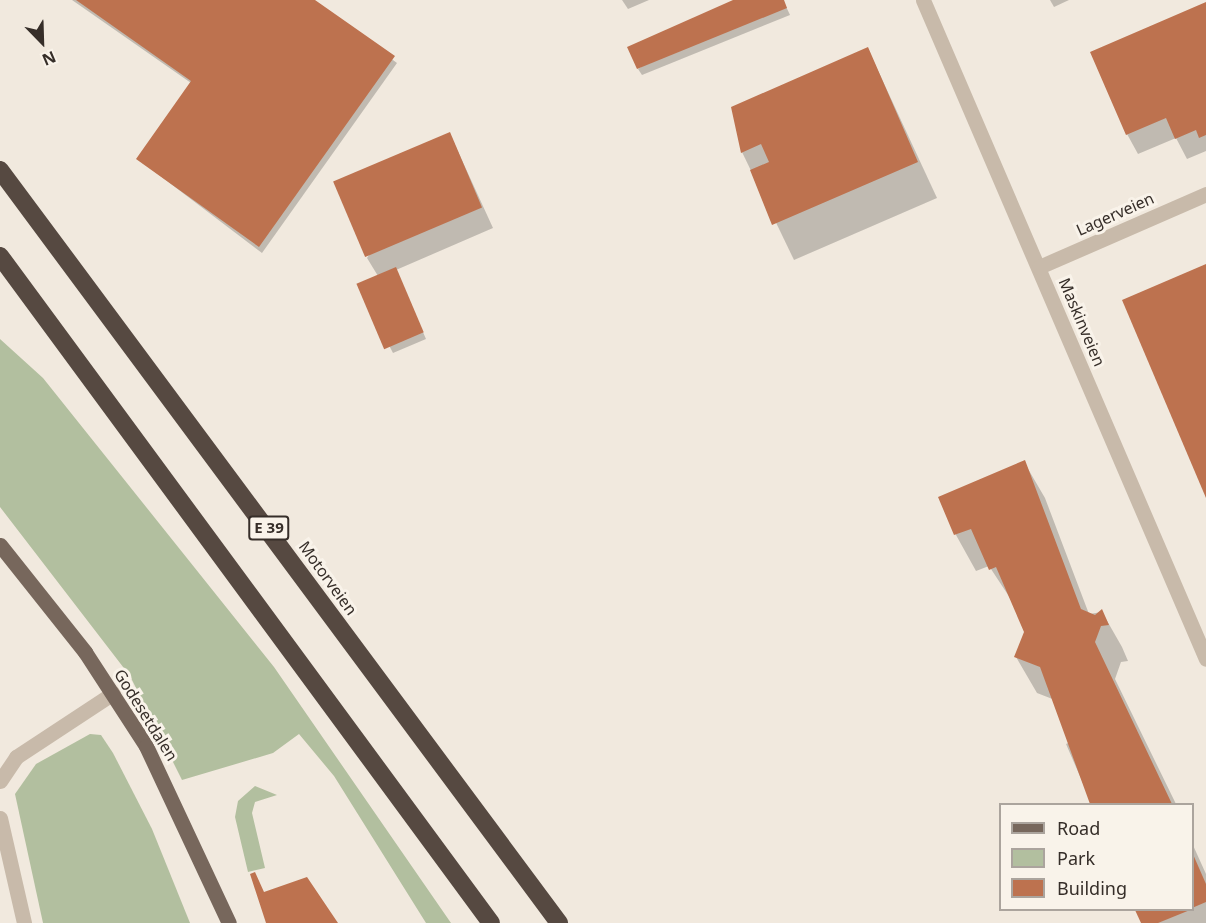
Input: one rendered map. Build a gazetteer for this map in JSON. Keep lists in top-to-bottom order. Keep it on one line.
{"streets":{"highway":["E 39","Motorveien"],"main road":["Godesetdalen"],"street":["Lagerveien","Maskinveien"]},"crossings":[["Lagerveien","Maskinveien"]],"legend":["Road","Park","Building"],"north":"bottom right"}
